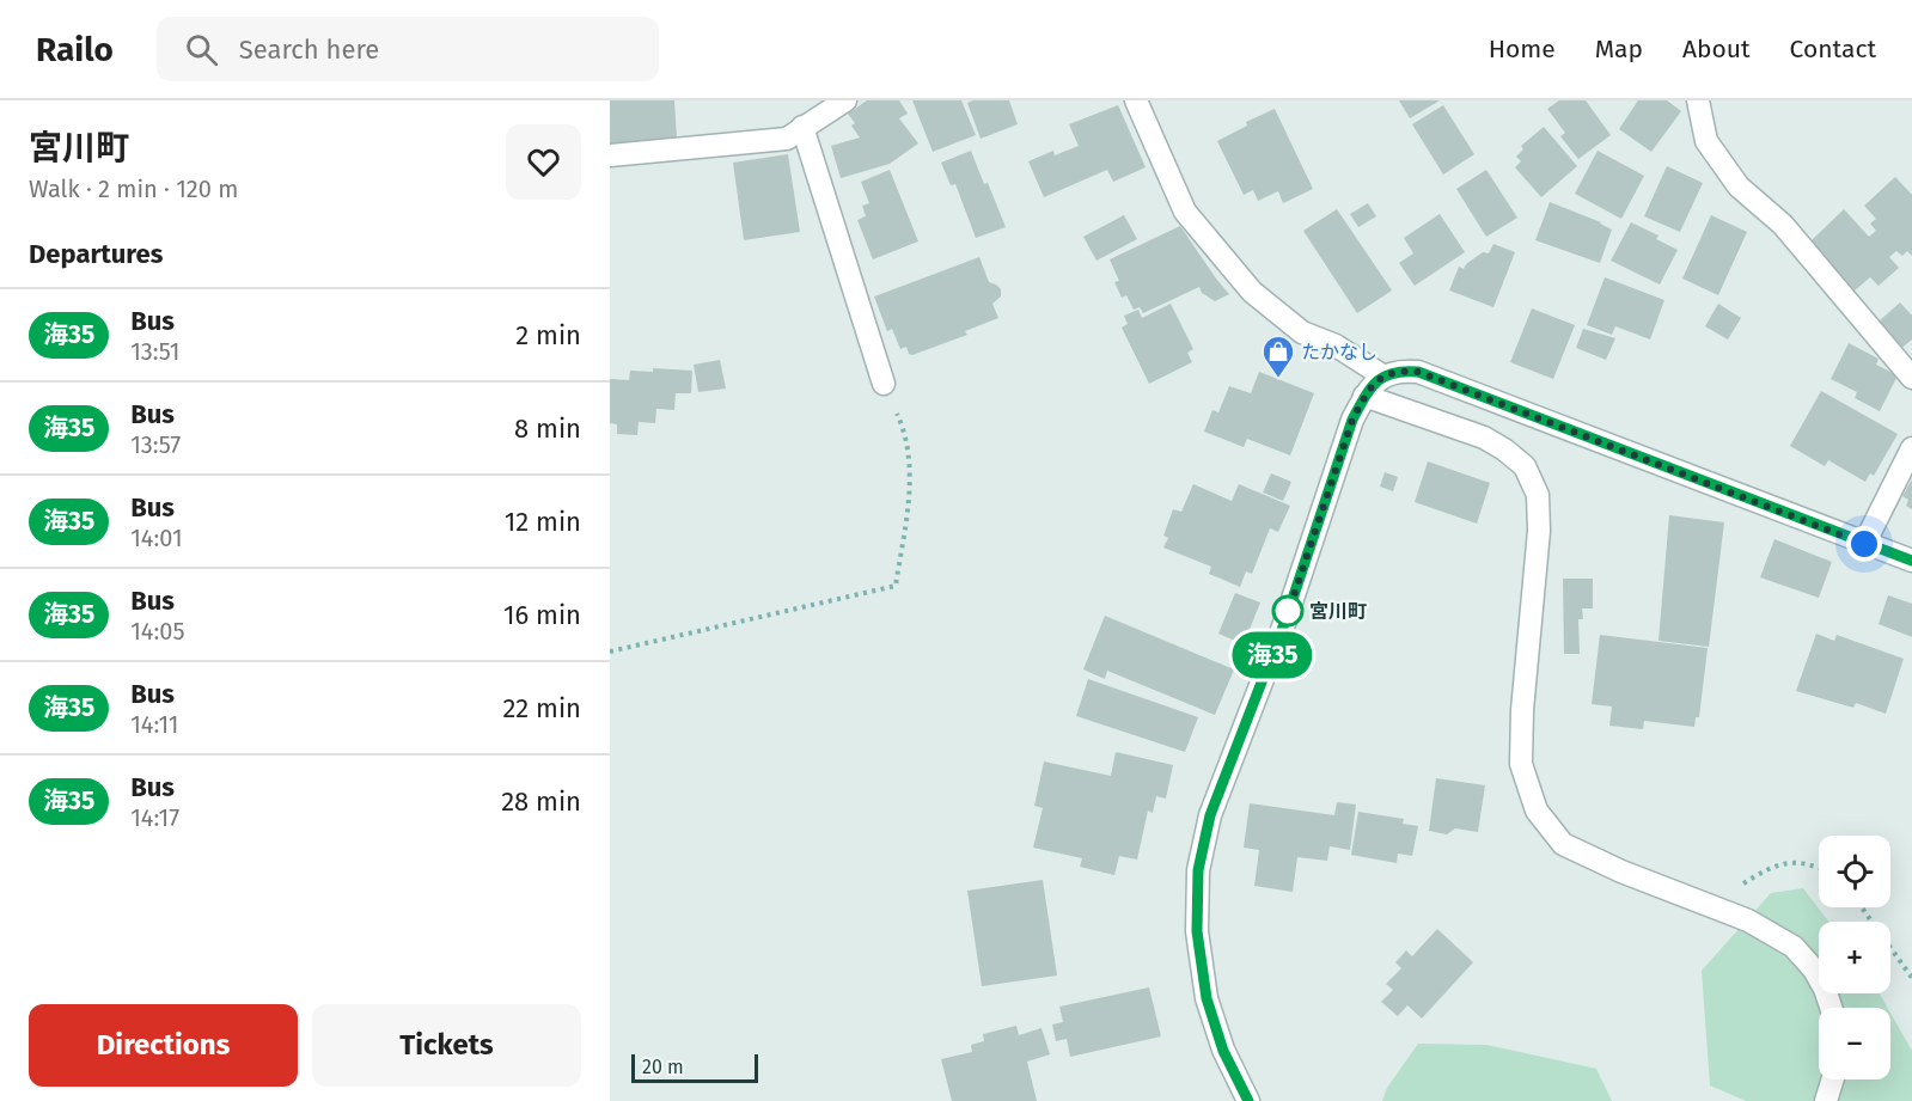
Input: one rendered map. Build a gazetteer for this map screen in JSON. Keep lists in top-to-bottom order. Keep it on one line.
{"places":{"shop":["たかなし"],"other":["宮川町"]},"lines":["bus line 海35"],"scale_bar":"20 m","page":{"header":"Railo","search":"Search here","nav":["Home","Map","About","Contact"],"heading":[["宮川町","Walk · 2 min · 120 m"],"Departures"],"on_map":"海35","list":[{"mark":"海35","name":"Bus","note":"13:51","value":"2 min"},{"mark":"海35","name":"Bus","note":"13:57","value":"8 min"},{"mark":"海35","name":"Bus","note":"14:01","value":"12 min"},{"mark":"海35","name":"Bus","note":"14:05","value":"16 min"},{"mark":"海35","name":"Bus","note":"14:11","value":"22 min"},{"mark":"海35","name":"Bus","note":"14:17","value":"28 min"}],"map_buttons":["+","−"],"buttons":["Directions","Tickets"],"scale":"20 m"}}
